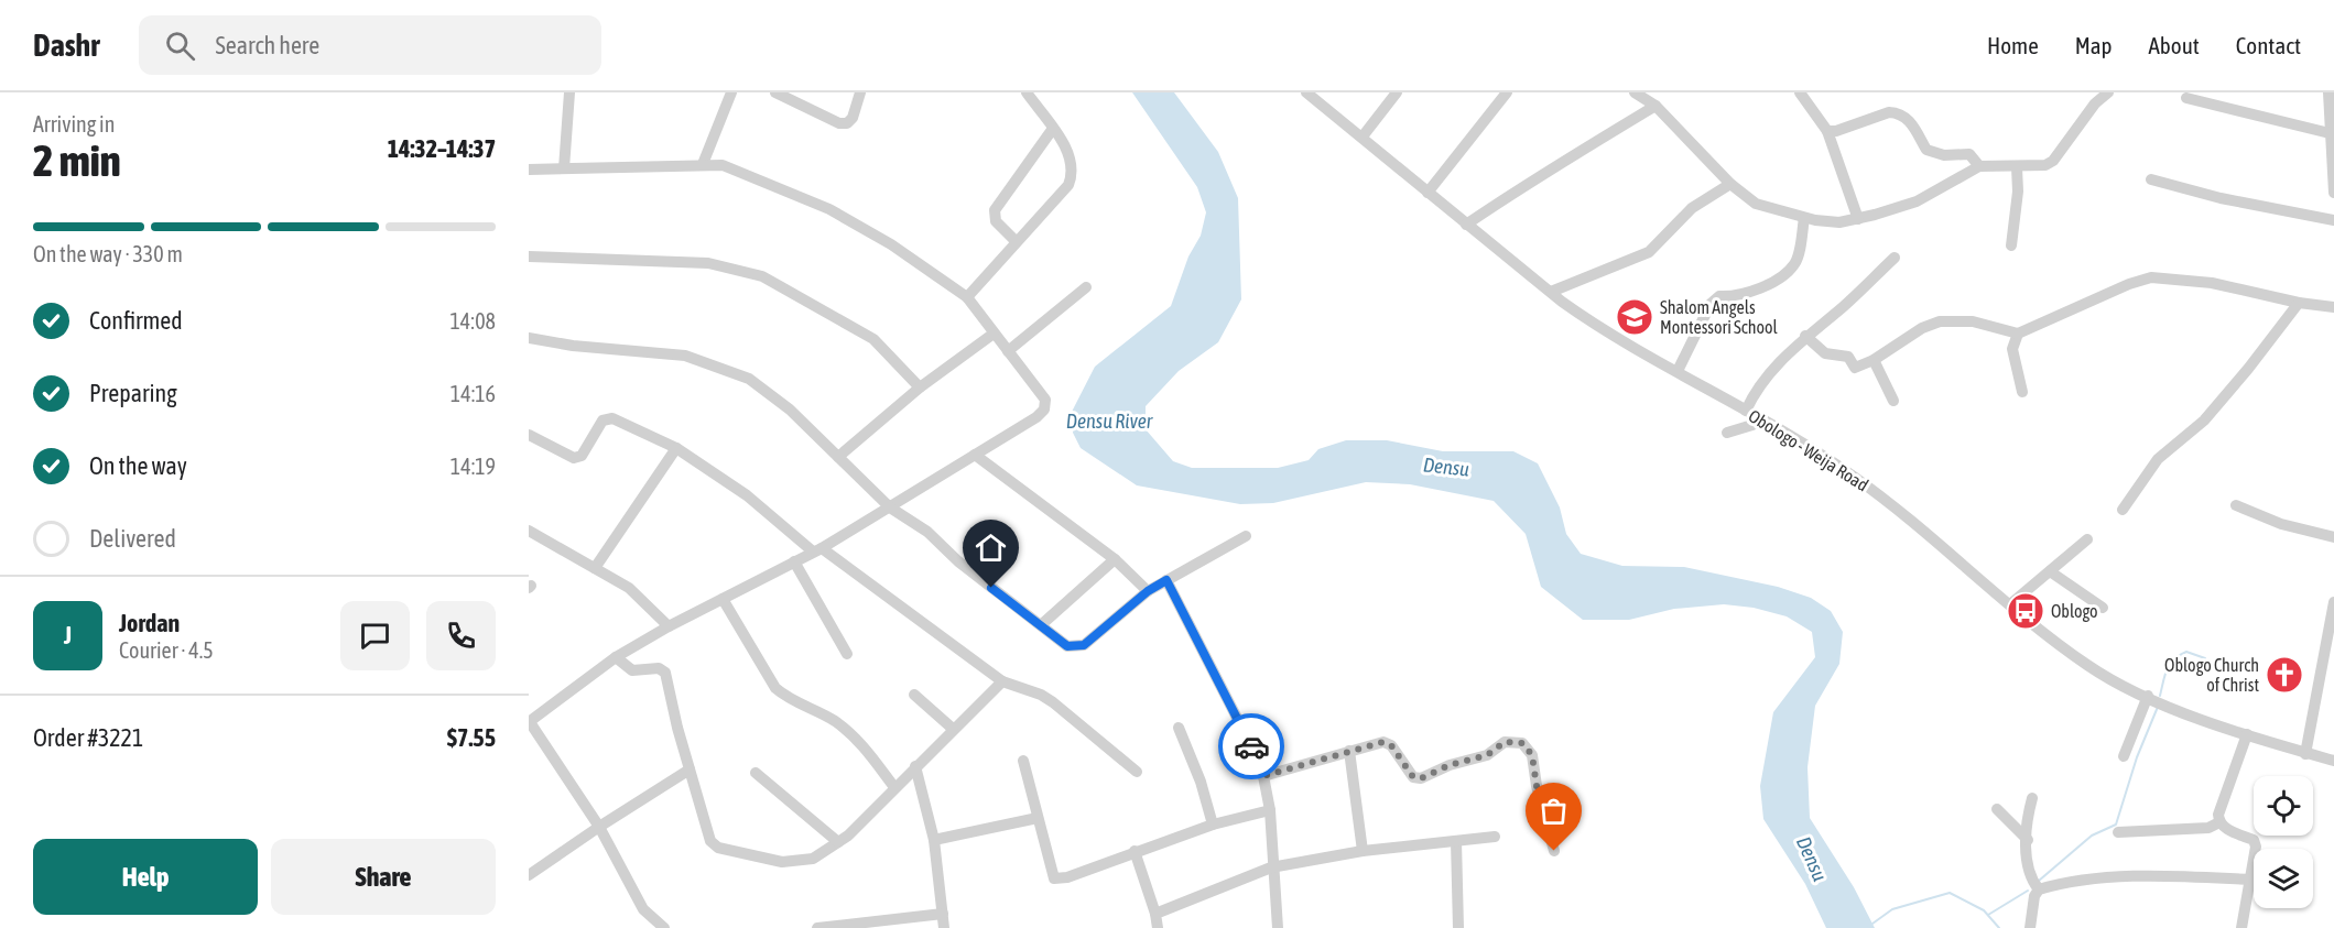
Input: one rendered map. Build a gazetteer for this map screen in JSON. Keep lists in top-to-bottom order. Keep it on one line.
{"streets":{"street":["Obologo - Weija Road"]},"water":["Densu River","Densu"],"places":{"school or university":["Shalom Angels Montessori School"],"bus stop":["Oblogo"],"church":["Oblogo Church of Christ"]},"page":{"header":"Dashr","search":"Search here","nav":["Home","Map","About","Contact"],"heading":["2 min","Arriving in","14:32–14:37"],"panel":["Jordan","Courier · 4.5","Order #3221","$7.55"],"bar":"On the way · 330 m","list":[["Confirmed","14:08"],["Preparing","14:16"],["On the way","14:19"],"Delivered"],"round":"J","buttons":["Help","Share"]}}
